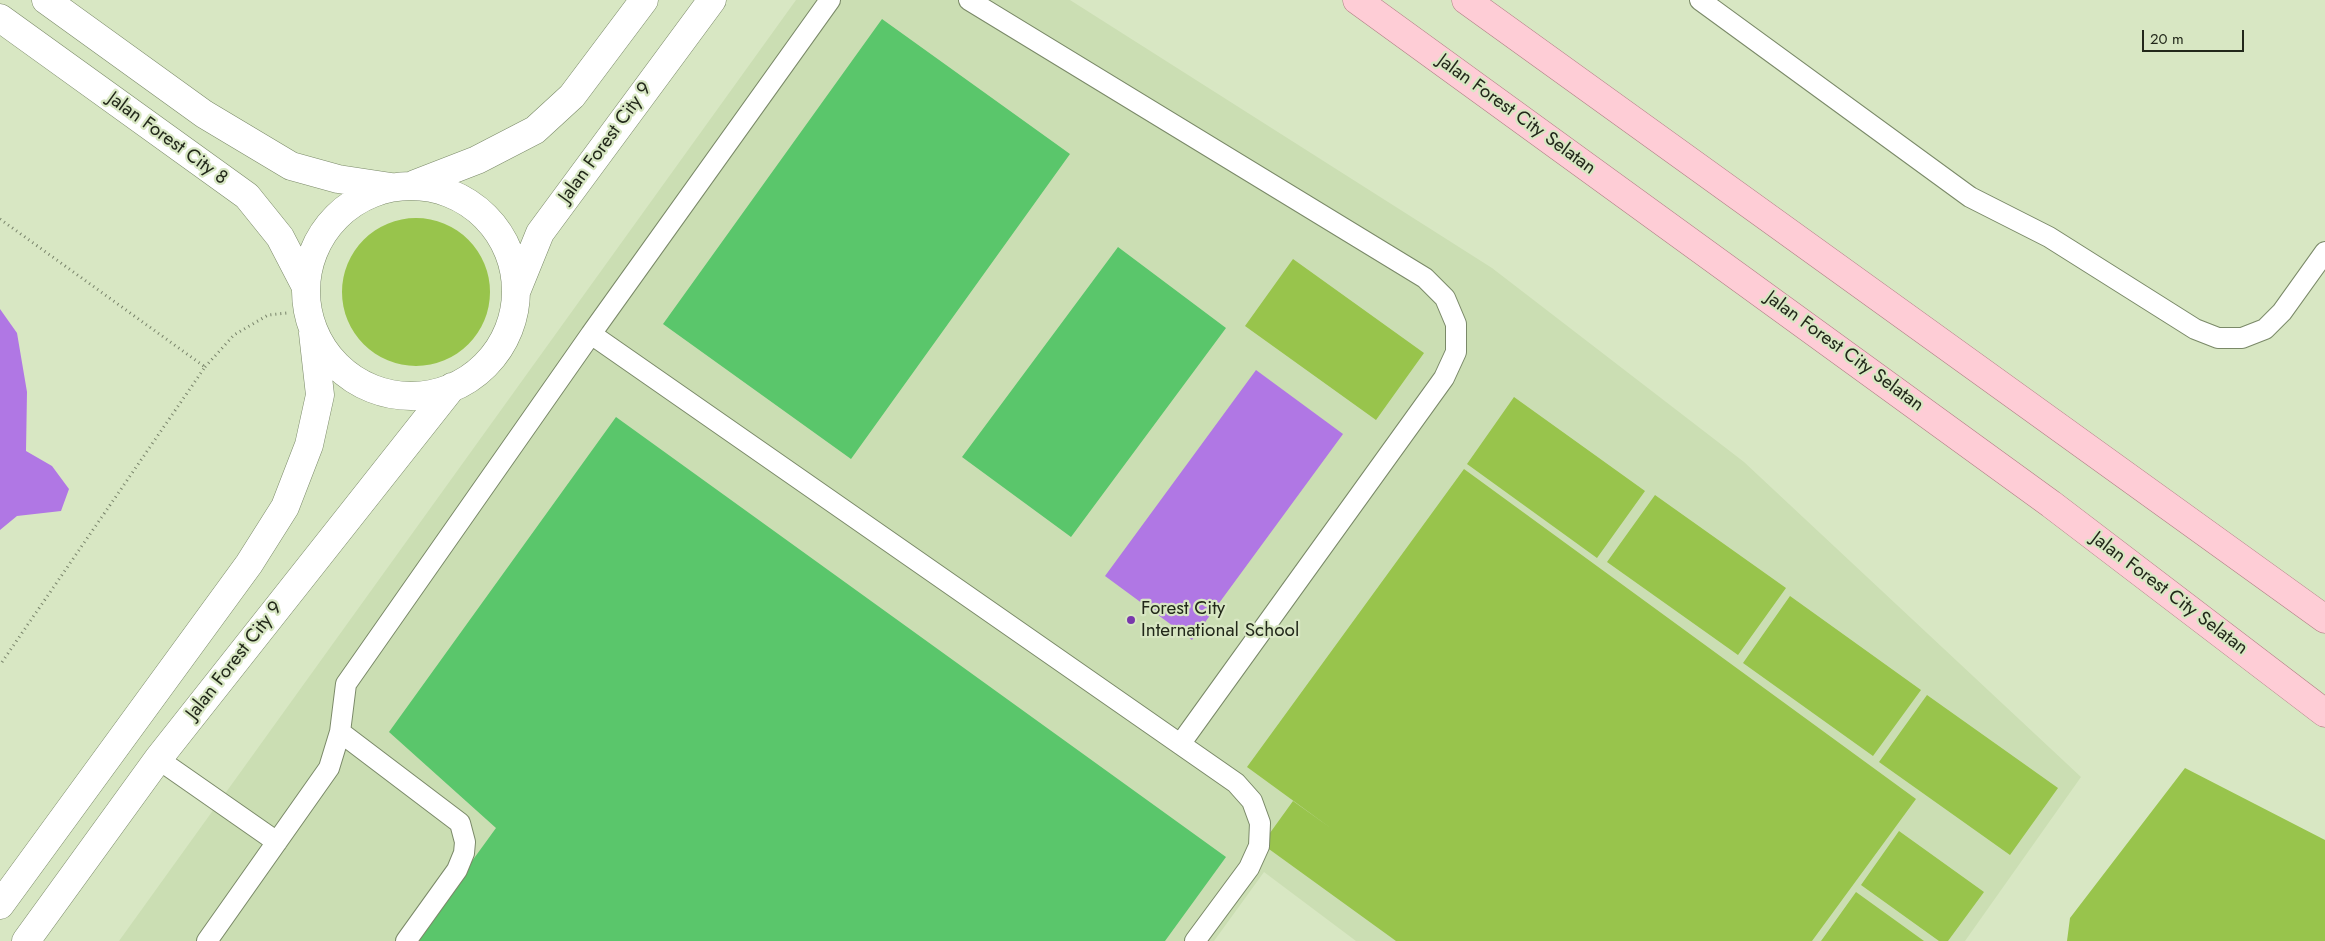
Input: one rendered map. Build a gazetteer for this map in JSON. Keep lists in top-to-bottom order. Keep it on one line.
{"streets":{"main road":["Jalan Forest City Selatan"],"street":["Jalan Forest City 8","Jalan Forest City 9"]},"crossings":[["Jalan Forest City 8","Jalan Forest City 9"]],"places":["Forest City International School"],"scale_bar":"20 m"}
